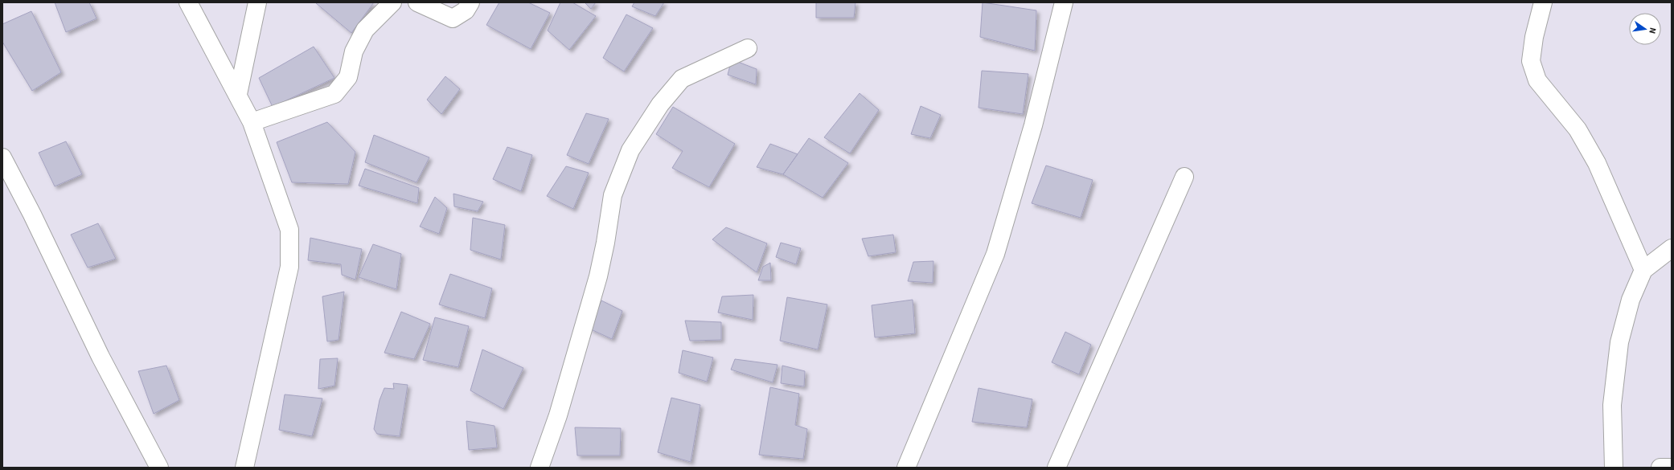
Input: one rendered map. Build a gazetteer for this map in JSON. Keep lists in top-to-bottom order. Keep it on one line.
{"north":"right"}
